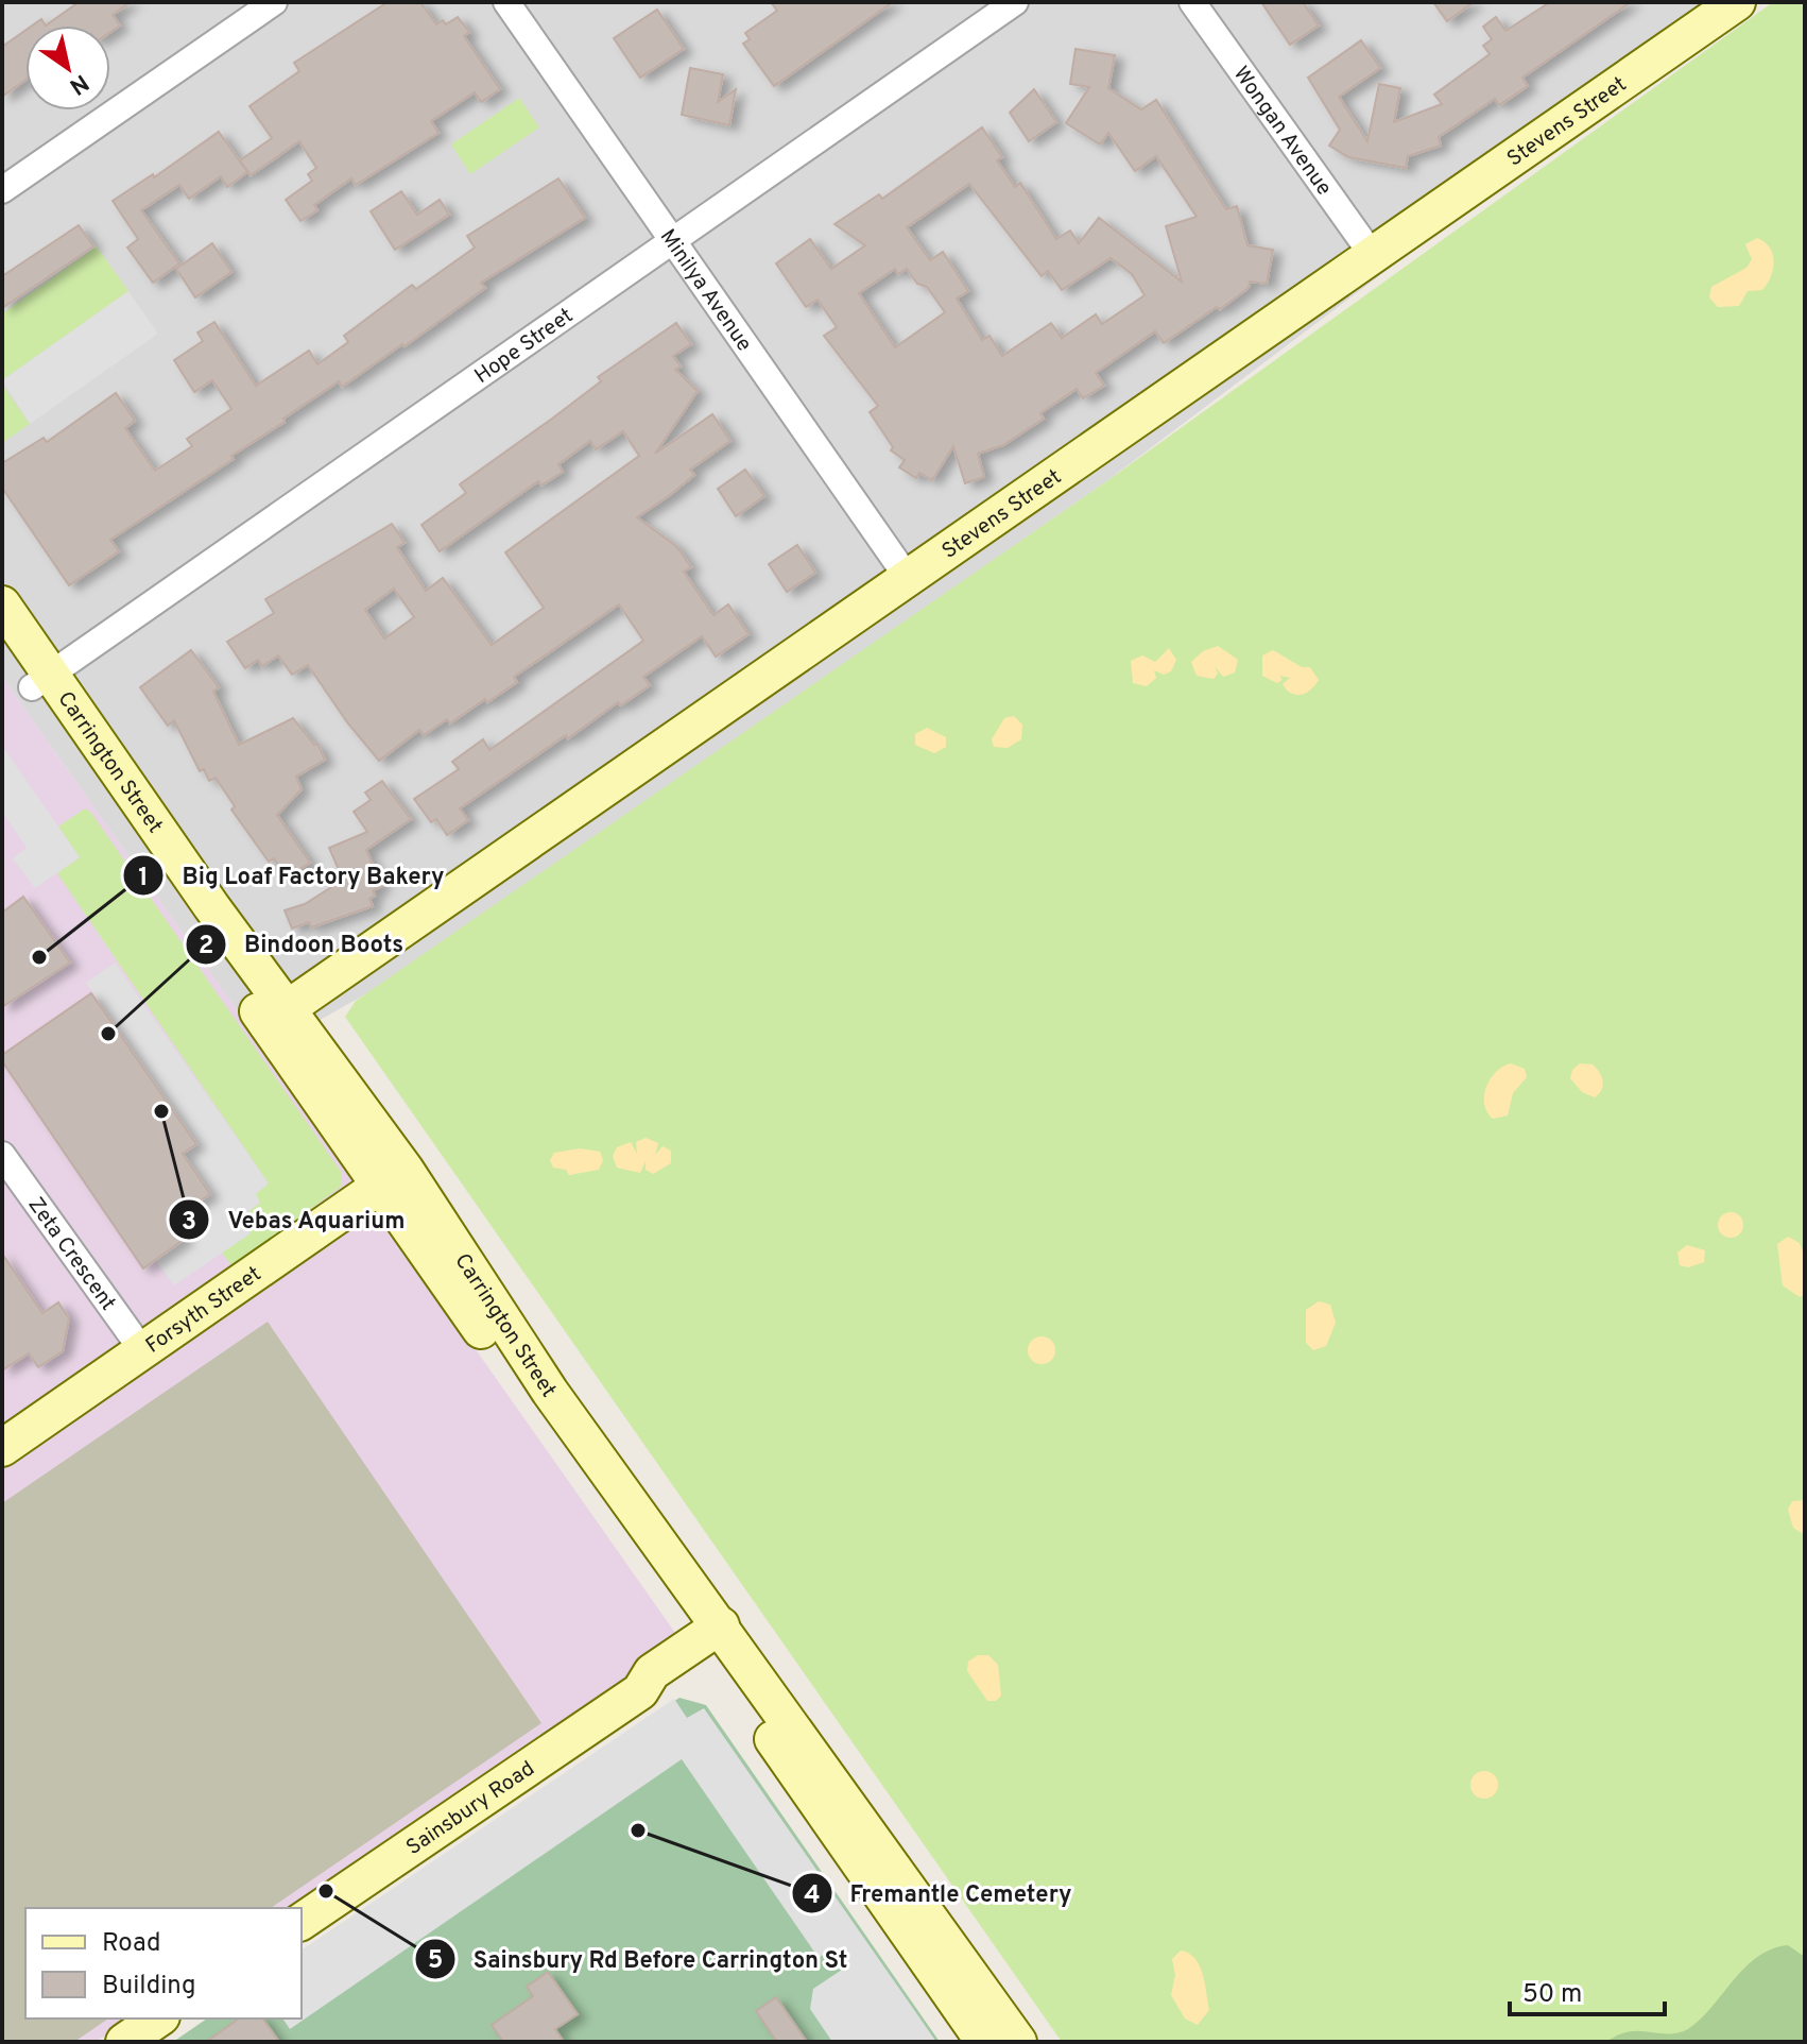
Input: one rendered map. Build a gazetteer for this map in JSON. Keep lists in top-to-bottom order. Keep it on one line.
{"streets":{"street":["Stevens Street","Wongan Avenue","Minilya Avenue","Hope Street","Carrington Street","Zeta Crescent","Forsyth Street","Sainsbury Road"]},"crossings":[["Stevens Street","Wongan Avenue"],["Stevens Street","Minilya Avenue"],["Stevens Street","Carrington Street"],["Minilya Avenue","Hope Street"],["Hope Street","Carrington Street"],["Carrington Street","Forsyth Street"],["Carrington Street","Sainsbury Road"],["Zeta Crescent","Forsyth Street"]],"places":["Big Loaf Factory Bakery","Bindoon Boots","Vebas Aquarium","Fremantle Cemetery","Sainsbury Rd Before Carrington St"],"legend":["Road","Building"],"scale_bar":"50 m","north":"bottom right"}
